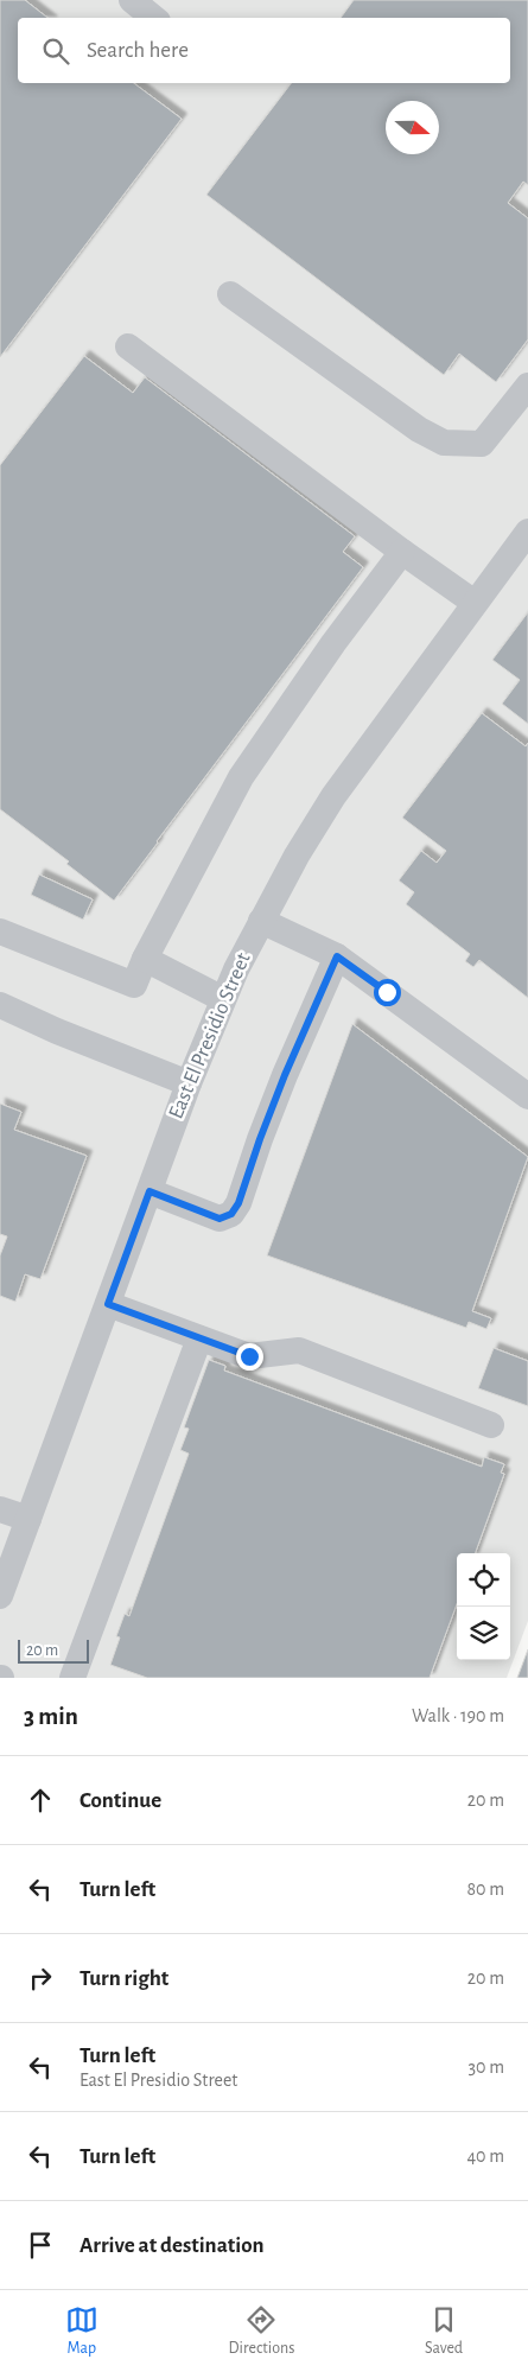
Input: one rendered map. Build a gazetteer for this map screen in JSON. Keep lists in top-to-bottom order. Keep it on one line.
{"streets":{"street":["East El Presidio Street"]},"scale_bar":"20 m","north":"right","page":{"search":"Search here","scale":"20 m","heading":["3 min","Walk · 190 m"],"list":[["Continue","20 m"],["Turn left","80 m"],["Turn right","20 m"],["Turn left","East El Presidio Street","30 m"],["Turn left","40 m"],"Arrive at destination"],"nav":["Map","Directions","Saved"]}}
